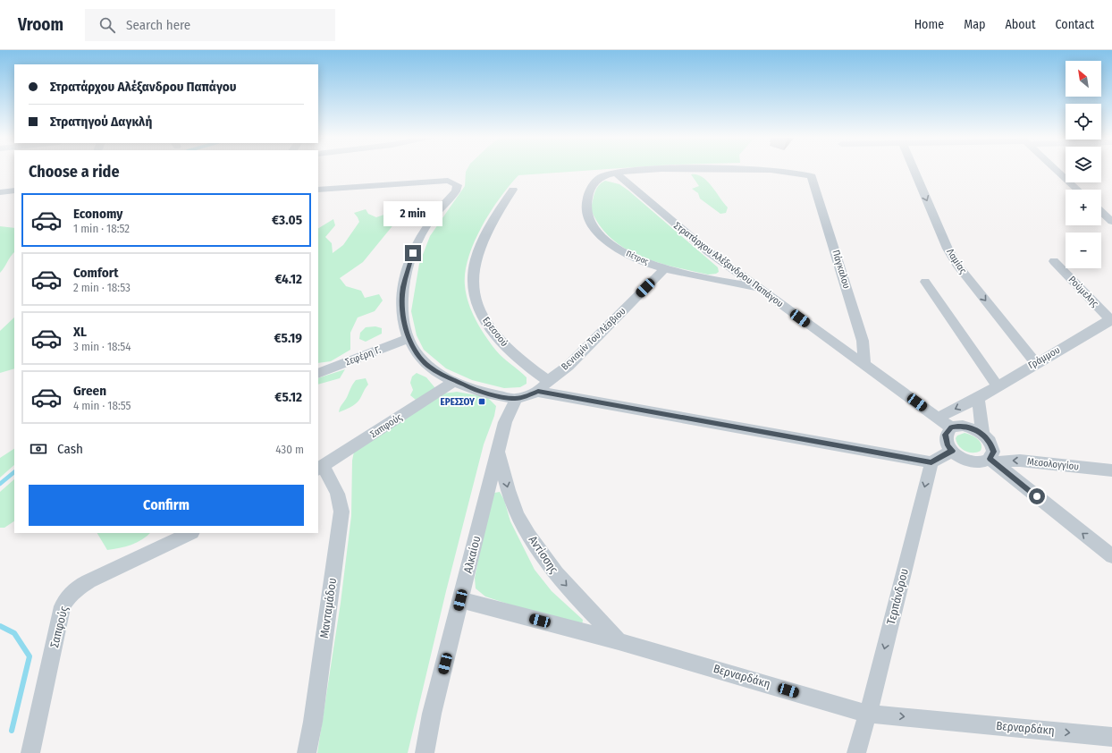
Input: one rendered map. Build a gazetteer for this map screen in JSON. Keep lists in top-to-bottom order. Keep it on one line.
{"streets":{"street":["Πέτρας","Λαμίας","Στρατάρχου Αλέξανδρου Παπάγου","Πάγκαλου","Ρούμελης","Ερεσσού","Βενιαμίν Του Λέσβιου","Σεφέρη Γ.","Γράμμου","Σαπφούς","Μεσολογγίου","Αλκαίου","Αντίσσης","Τερπάνδρου","Μανταμάδου","Βερναρδάκη"]},"crossings":[["Πέτρας","Στρατάρχου Αλέξανδρου Παπάγου"],["Πέτρας","Πάγκαλου"],["Πέτρας","Βενιαμίν Του Λέσβιου"],["Λαμίας","Γράμμου"],["Στρατάρχου Αλέξανδρου Παπάγου","Πάγκαλου"],["Στρατάρχου Αλέξανδρου Παπάγου","Γράμμου"],["Στρατάρχου Αλέξανδρου Παπάγου","Μεσολογγίου"],["Ρούμελης","Γράμμου"],["Ερεσσού","Βενιαμίν Του Λέσβιου"],["Βενιαμίν Του Λέσβιου","Αλκαίου"],["Σαπφούς","Μανταμάδου"],["Αλκαίου","Αντίσσης"],["Αλκαίου","Βερναρδάκη"],["Αντίσσης","Βερναρδάκη"],["Τερπάνδρου","Βερναρδάκη"]],"one_way":["Μεσολογγίου","Αντίσσης","Τερπάνδρου","Βερναρδάκη"],"places":{"transit":["ΕΡΕΣΣΟΥ"]},"north":"top left","page":{"header":"Vroom","search":"Search here","nav":["Home","Map","About","Contact"],"map_buttons":["+","−"],"banner":["Στρατάρχου Αλέξανδρου Παπάγου","Στρατηγού Δαγκλή"],"heading":"Choose a ride","list":[{"name":"Economy","note":"1 min · 18:52","value":"€3.05"},{"name":"Comfort","note":"2 min · 18:53","value":"€4.12"},{"name":"XL","note":"3 min · 18:54","value":"€5.19"},{"name":"Green","note":"4 min · 18:55","value":"€5.12"}],"bubble":"2 min","pay":["Cash","430 m"],"buttons":"Confirm"}}
